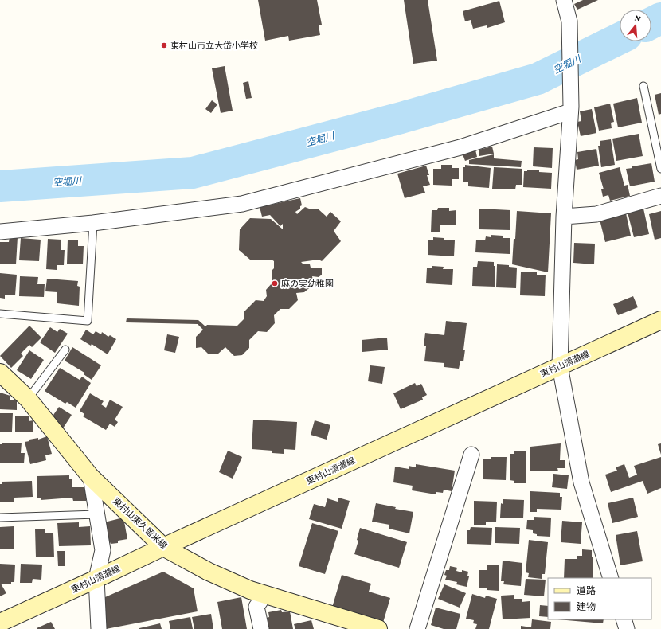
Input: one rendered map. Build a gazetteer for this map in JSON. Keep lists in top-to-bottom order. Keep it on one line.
{"streets":{"main road":["東村山清瀬線","東村山東久留米線"]},"crossings":[["東村山清瀬線","東村山東久留米線"]],"water":["空堀川"],"places":["東村山市立大岱小学校","麻の実幼稚園"],"legend":["道路","建物"],"north":"top"}
